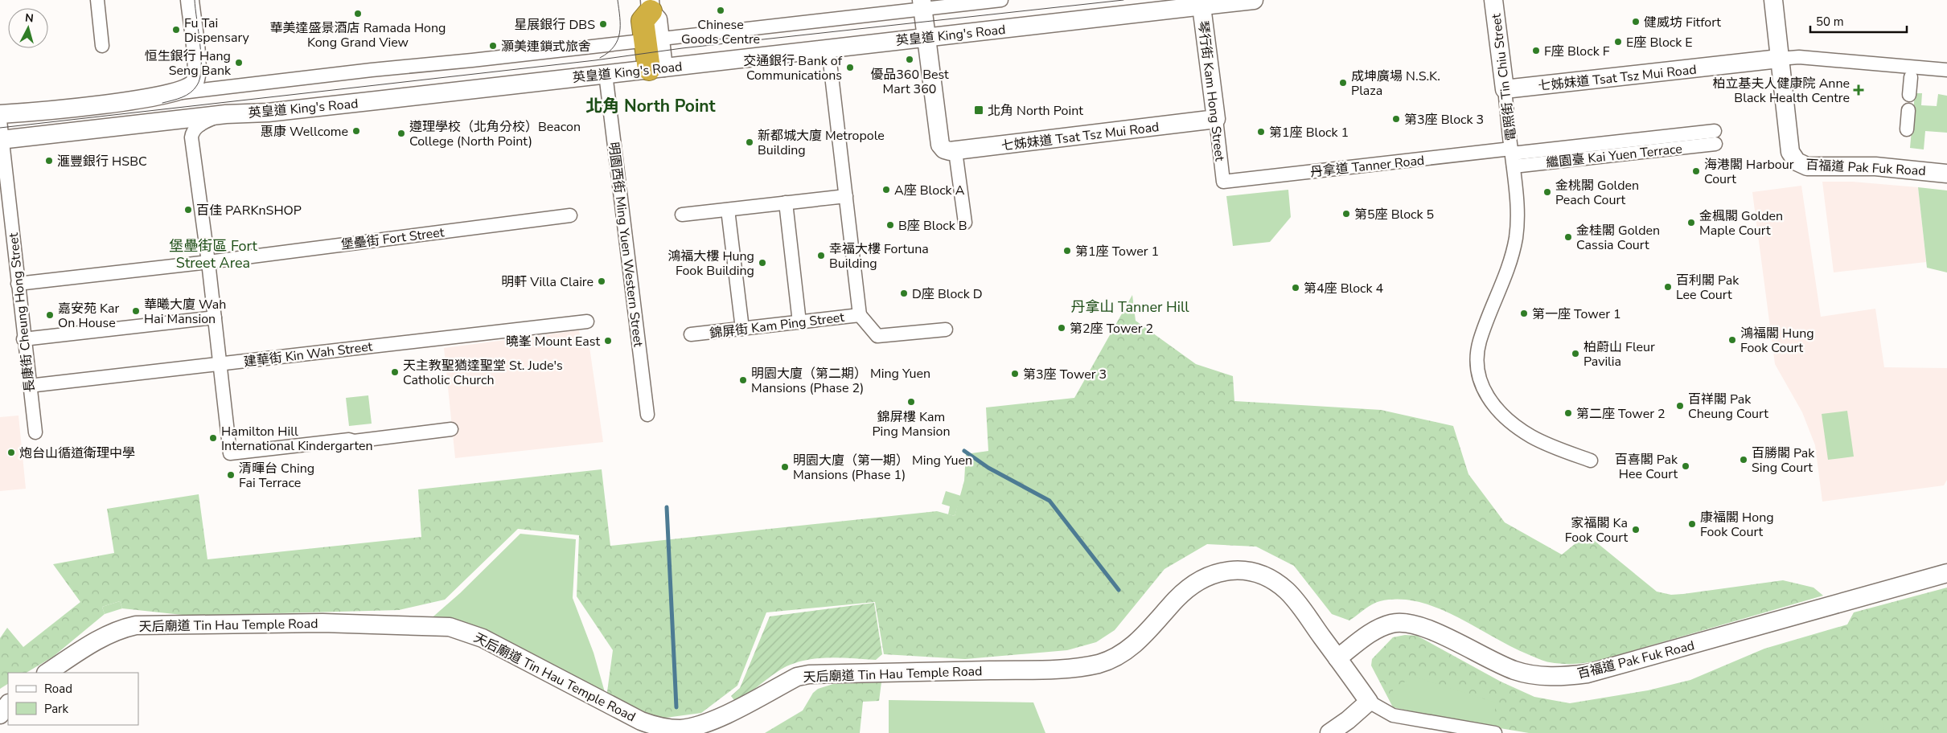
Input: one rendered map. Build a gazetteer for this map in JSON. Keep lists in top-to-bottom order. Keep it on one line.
{"streets":{"street":["英皇道 King's Road","電照街 Tin Chiu Street","七姊妹道 Tsat Tsz Mui Road","琴行街 Kam Hong Street","丹拿道 Tanner Road","百福道 Pak Fuk Road","堡壘街 Fort Street","明園西街 Ming Yuen Western Street","長康街 Cheung Hong Street","錦屏街 Kam Ping Street","建華街 Kin Wah Street","天后廟道 Tin Hau Temple Road"]},"crossings":[["英皇道 King's Road","琴行街 Kam Hong Street"],["英皇道 King's Road","明園西街 Ming Yuen Western Street"],["英皇道 King's Road","長康街 Cheung Hong Street"],["英皇道 King's Road","錦屏街 Kam Ping Street"],["電照街 Tin Chiu Street","七姊妹道 Tsat Tsz Mui Road"],["電照街 Tin Chiu Street","丹拿道 Tanner Road"],["七姊妹道 Tsat Tsz Mui Road","琴行街 Kam Hong Street"],["七姊妹道 Tsat Tsz Mui Road","百福道 Pak Fuk Road"],["琴行街 Kam Hong Street","丹拿道 Tanner Road"],["百福道 Pak Fuk Road","天后廟道 Tin Hau Temple Road"],["堡壘街 Fort Street","長康街 Cheung Hong Street"],["長康街 Cheung Hong Street","建華街 Kin Wah Street"]],"districts":["北角 North Point","堡壘街區 Fort Street Area","丹拿山 Tanner Hill"],"places":{"other":["Chinese Goods Centre","華美達盛景酒店 Ramada Hong Kong Grand View","健威坊 Fitfort","星展銀行 DBS","Fu Tai Dispensary","E座 Block E","灝美連鎖式旅舍","F座 Block F","優品360 Best Mart 360","恒生銀行 Hang Seng Bank","交通銀行 Bank of Communications","成坤廣場 N.S.K. Plaza","第3座 Block 3","惠康 Wellcome","第1座 Block 1","遵理學校（北角分校）Beacon College (North Point)","新都城大廈 Metropole Building","滙豐銀行 HSBC","海港閣 Harbour Court","A座 Block A","金桃閣 Golden Peach Court","百佳 PARKnSHOP","第5座 Block 5","金楓閣 Golden Maple Court","B座 Block B","金桂閣 Golden Cassia Court","第1座 Tower 1","幸福大樓 Fortuna Building","鴻福大樓 Hung Fook Building","明軒 Villa Claire","百利閣 Pak Lee Court","第4座 Block 4","D座 Block D","華曦大廈 Wah Hai Mansion","第一座 Tower 1","嘉安苑 Kar On House","第2座 Tower 2","鴻福閣 Hung Fook Court","曉峯 Mount East","柏蔚山 Fleur Pavilia","天主教聖猶達聖堂 St. Jude's Catholic Church","第3座 Tower 3","明園大廈（第二期） Ming Yuen Mansions (Phase 2)","錦屏樓 Kam Ping Mansion","百祥閣 Pak Cheung Court","第二座 Tower 2","Hamilton Hill International Kindergarten","炮台山循道衛理中學","百勝閣 Pak Sing Court","百喜閣 Pak Hee Court","明園大廈（第一期） Ming Yuen Mansions (Phase 1)","清暉台 Ching Fai Terrace","康福閣 Hong Fook Court","家福閣 Ka Fook Court"],"health":["柏立基夫人健康院 Anne Black Health Centre"],"transit":["北角 North Point"]},"legend":["Road","Park"],"scale_bar":"50 m","north":"top"}
